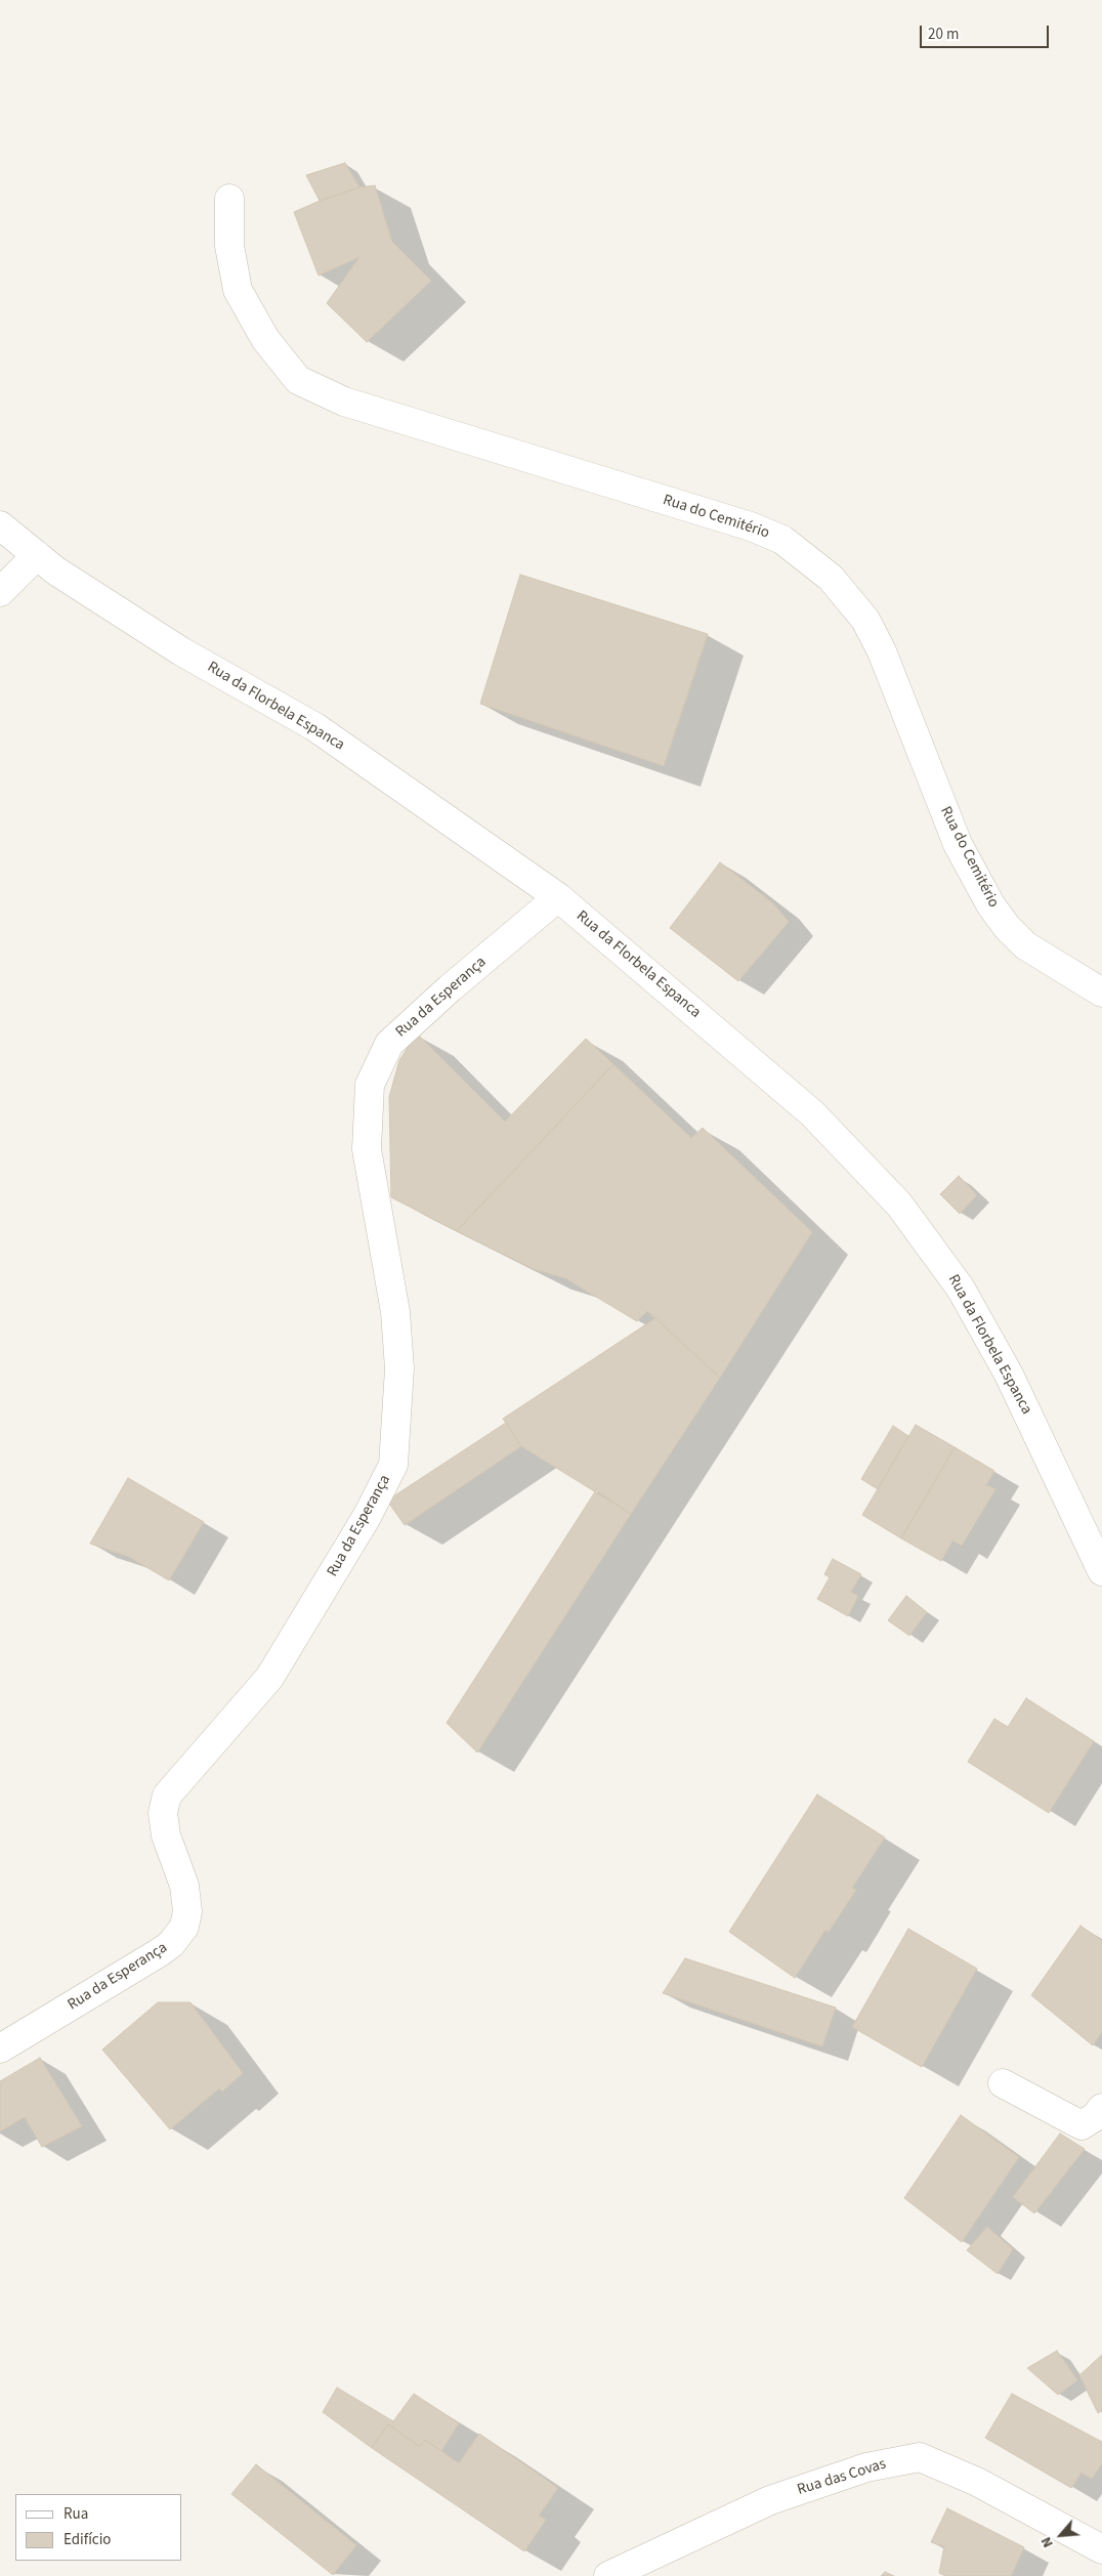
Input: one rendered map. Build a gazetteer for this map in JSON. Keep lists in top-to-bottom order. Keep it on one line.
{"streets":{"street":["Rua do Cemitério","Rua da Florbela Espanca","Rua da Esperança","Rua das Covas"]},"crossings":[["Rua da Florbela Espanca","Rua da Esperança"]],"legend":["Rua","Edifício"],"scale_bar":"20 m","north":"bottom left"}
